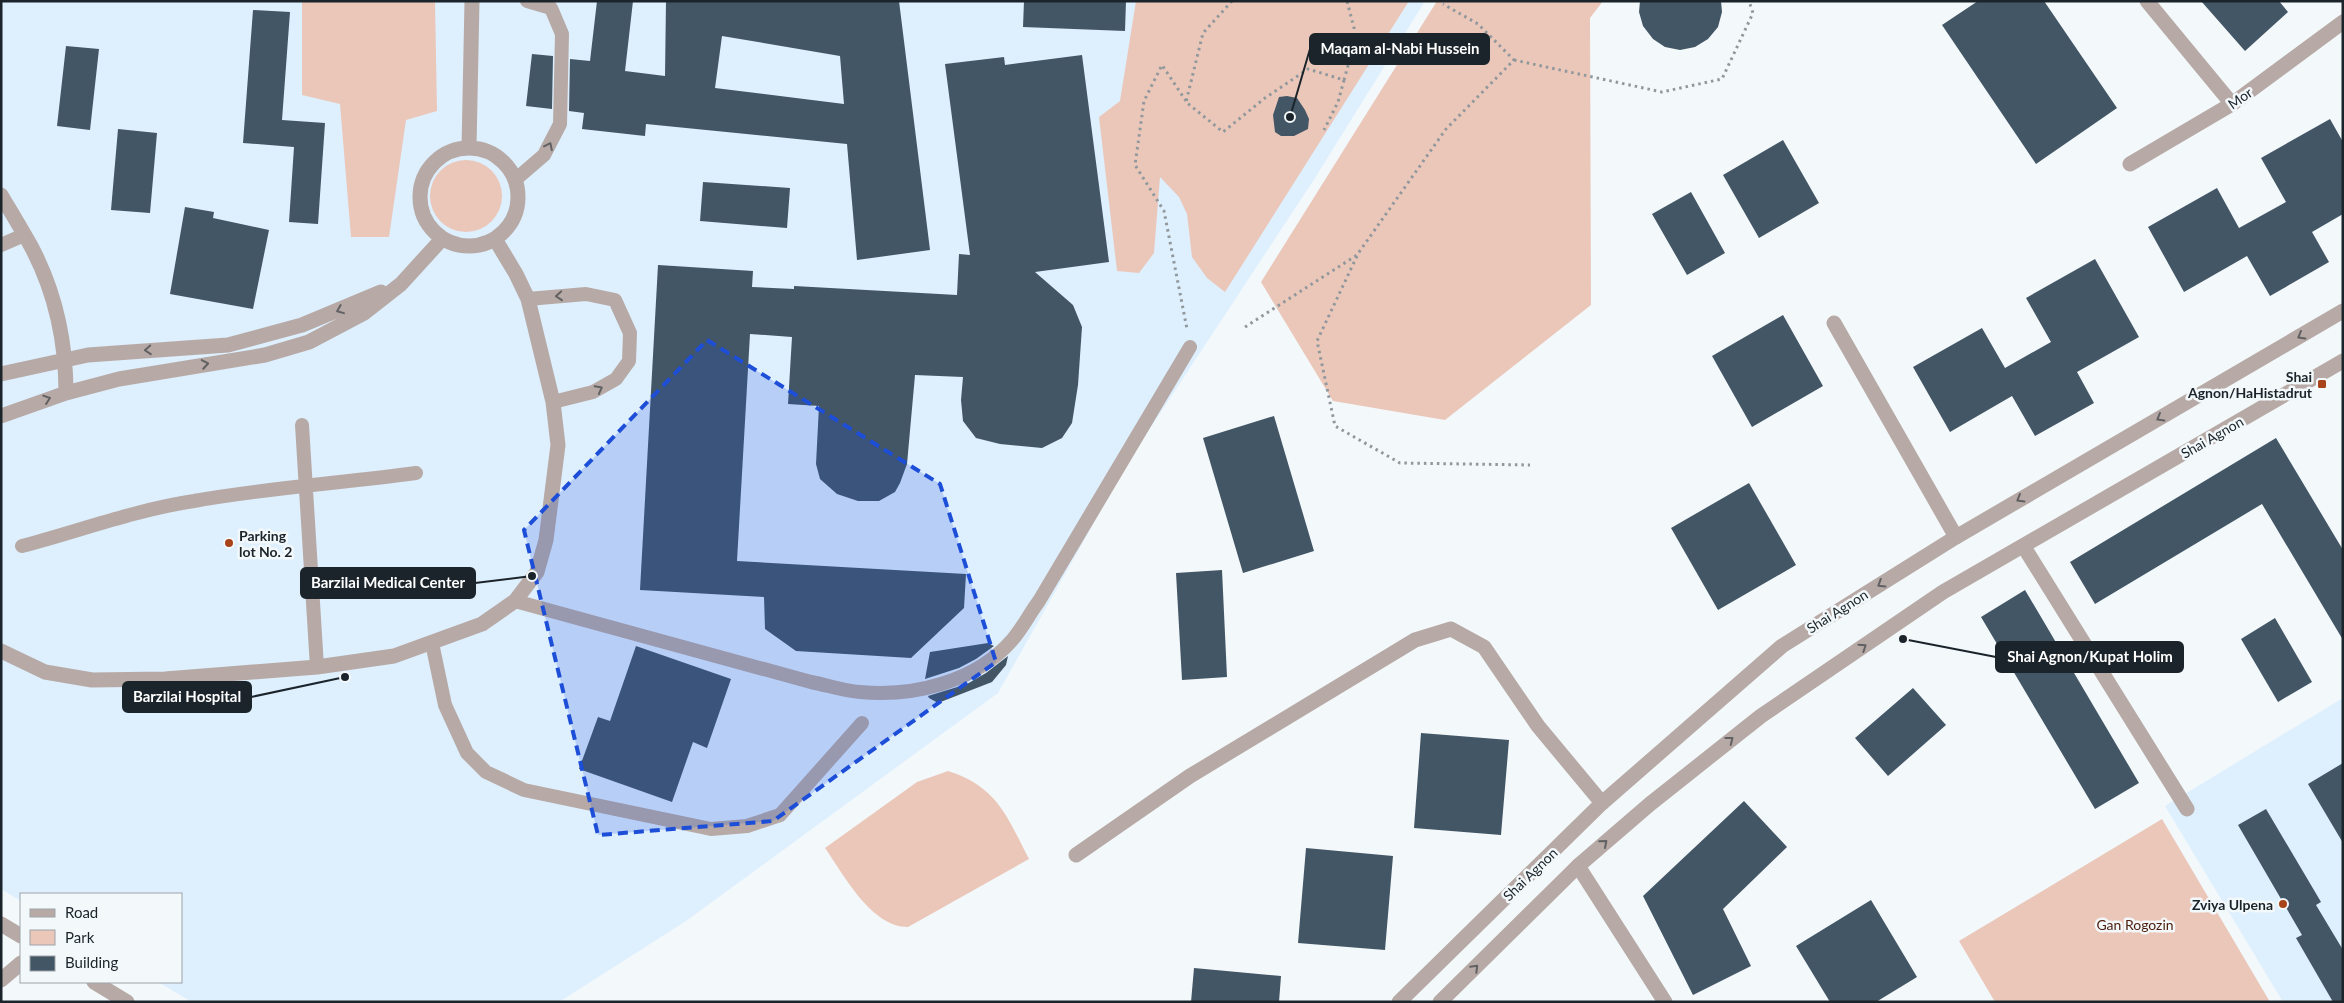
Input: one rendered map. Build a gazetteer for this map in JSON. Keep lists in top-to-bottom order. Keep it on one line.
{"streets":{"street":["Mor","Shai Agnon"]},"parks":["Gan Rogozin"],"places":{"other":["Maqam al-Nabi Hussein","Parking lot No. 2","Barzilai Medical Center","Shai Agnon/Kupat Holim","Barzilai Hospital","Zviya Ulpena"],"transit":["Shai Agnon/HaHistadrut"]},"legend":["Road","Park","Building"]}
